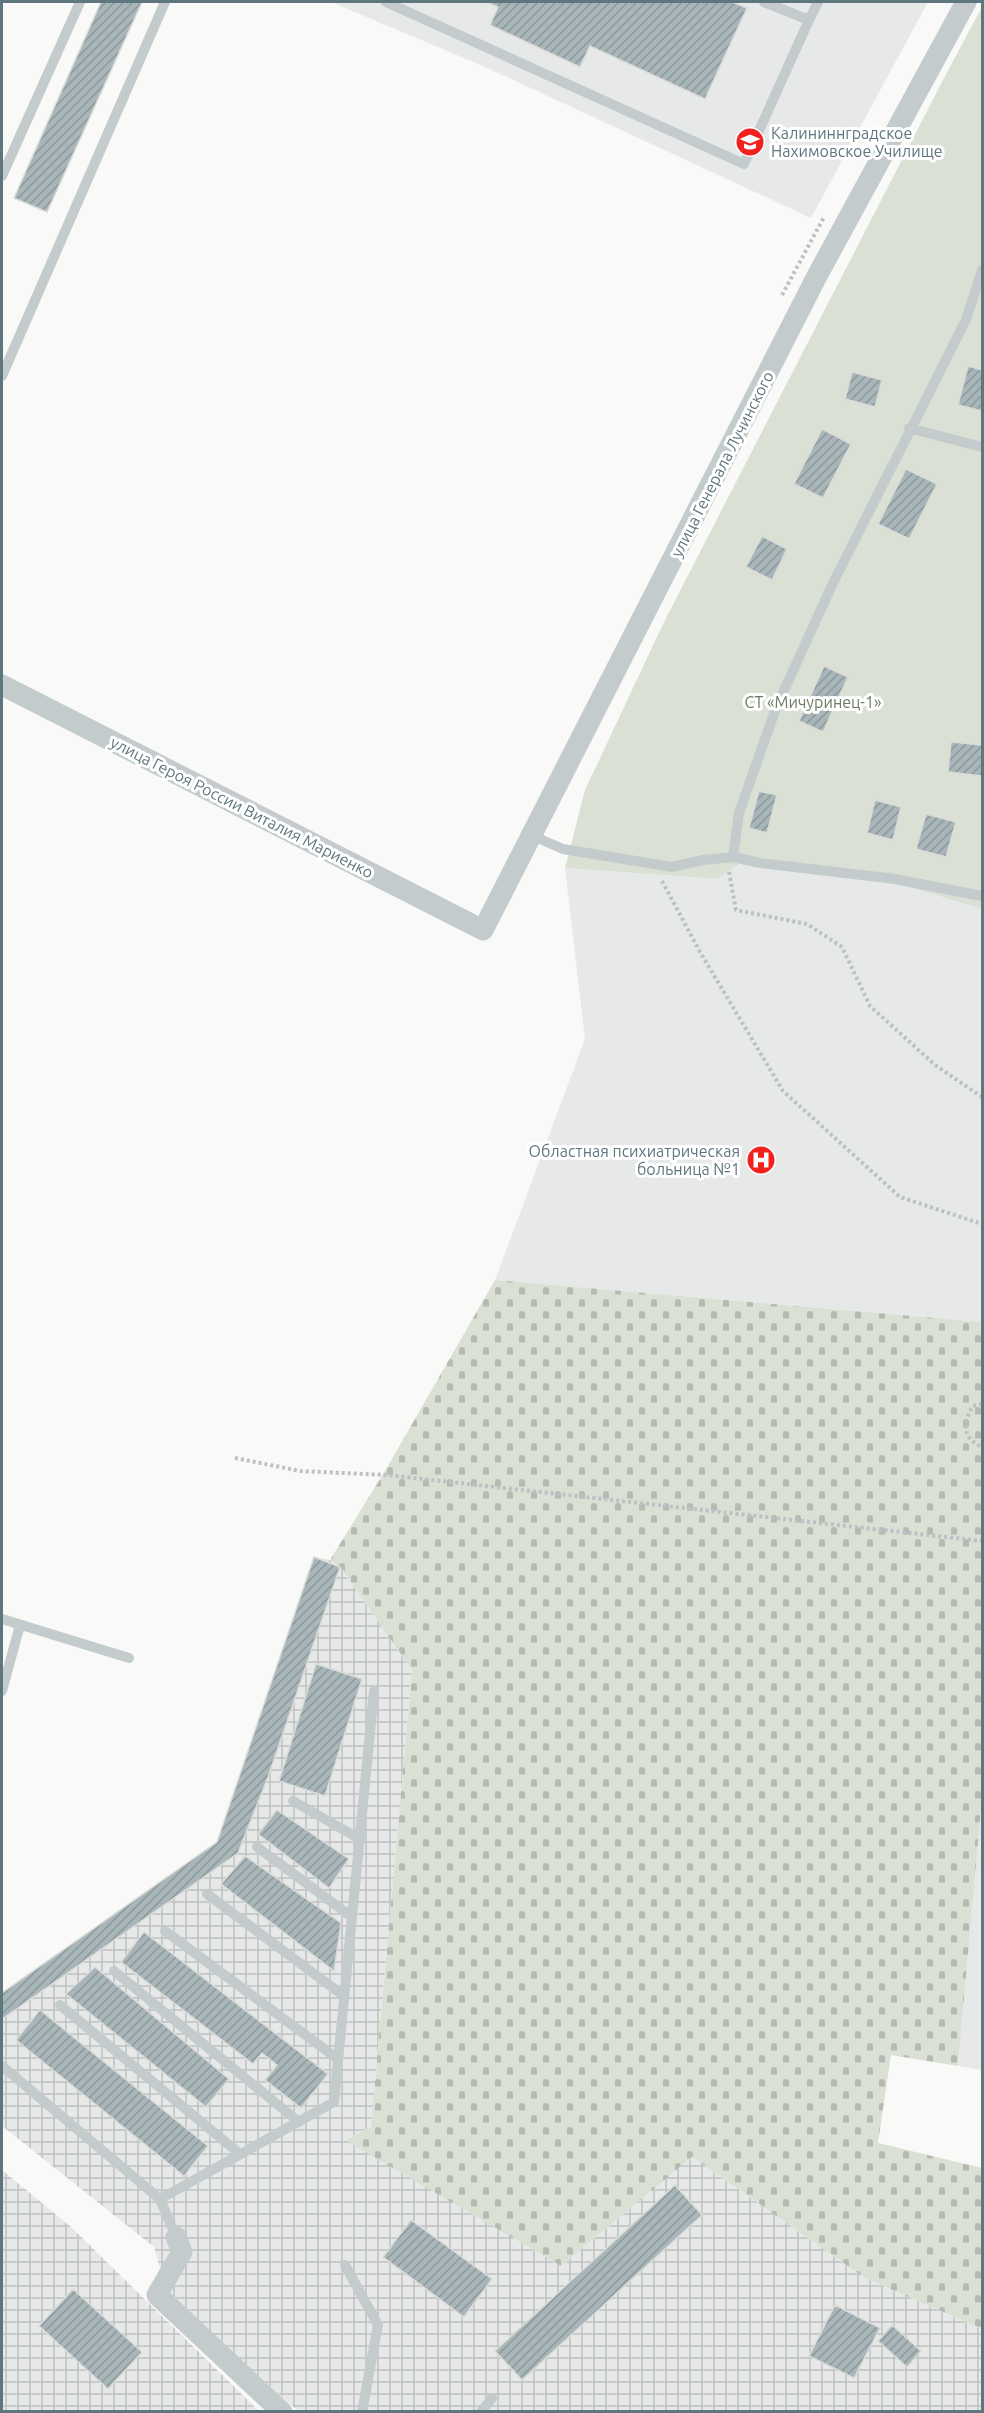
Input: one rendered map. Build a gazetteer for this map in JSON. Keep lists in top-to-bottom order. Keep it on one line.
{"streets":{"street":["улица Генерала Лучинского","улица Героя России Виталия Мариенко"]},"crossings":[["улица Генерала Лучинского","улица Героя России Виталия Мариенко"]],"parks":["СТ «Мичуринец-1»"],"places":{"school or university":["Калининнградское Нахимовское Училище"],"hospital":["Областная психиатрическая больница №1"]}}
